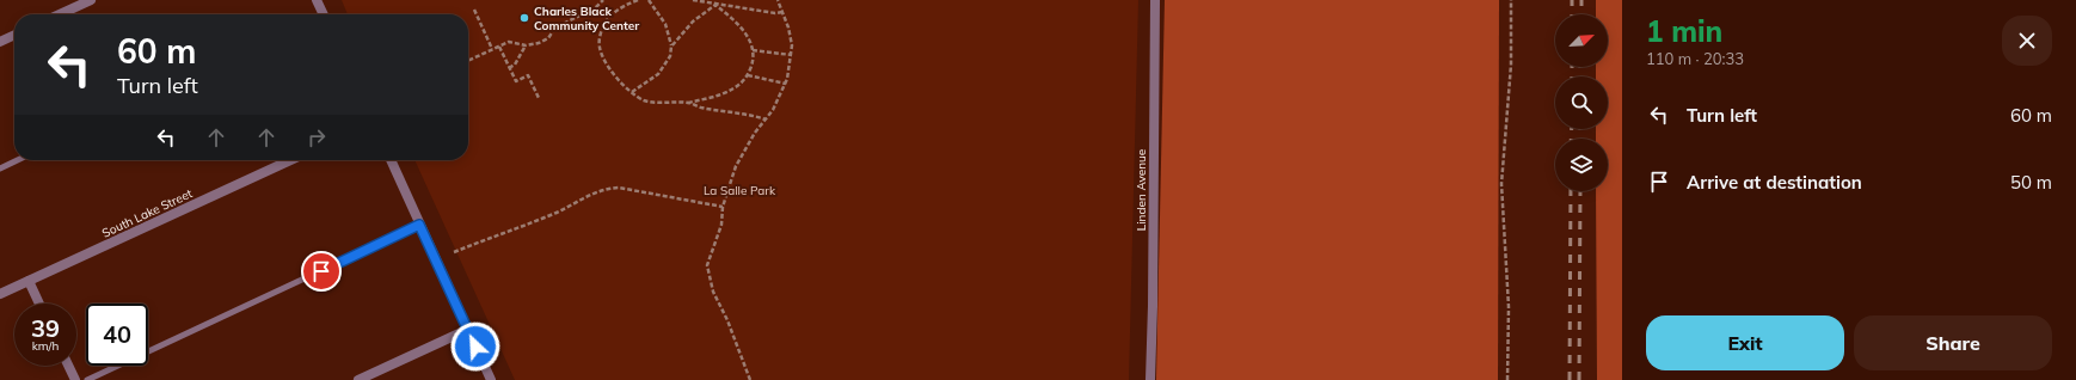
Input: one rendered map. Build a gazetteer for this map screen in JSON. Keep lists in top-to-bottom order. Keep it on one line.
{"streets":{"street":["Linden Avenue","South Lake Street"]},"parks":["La Salle Park"],"places":["Charles Black Community Center"],"north":"top right","page":{"heading":["1 min","110 m · 20:33"],"turn":["60 m","Turn left"],"list":[{"name":"Turn left","value":"60 m"},{"name":"Arrive at destination","value":"50 m"}],"speed":"39 km/h","limit":"40","buttons":["Exit","Share"]}}
